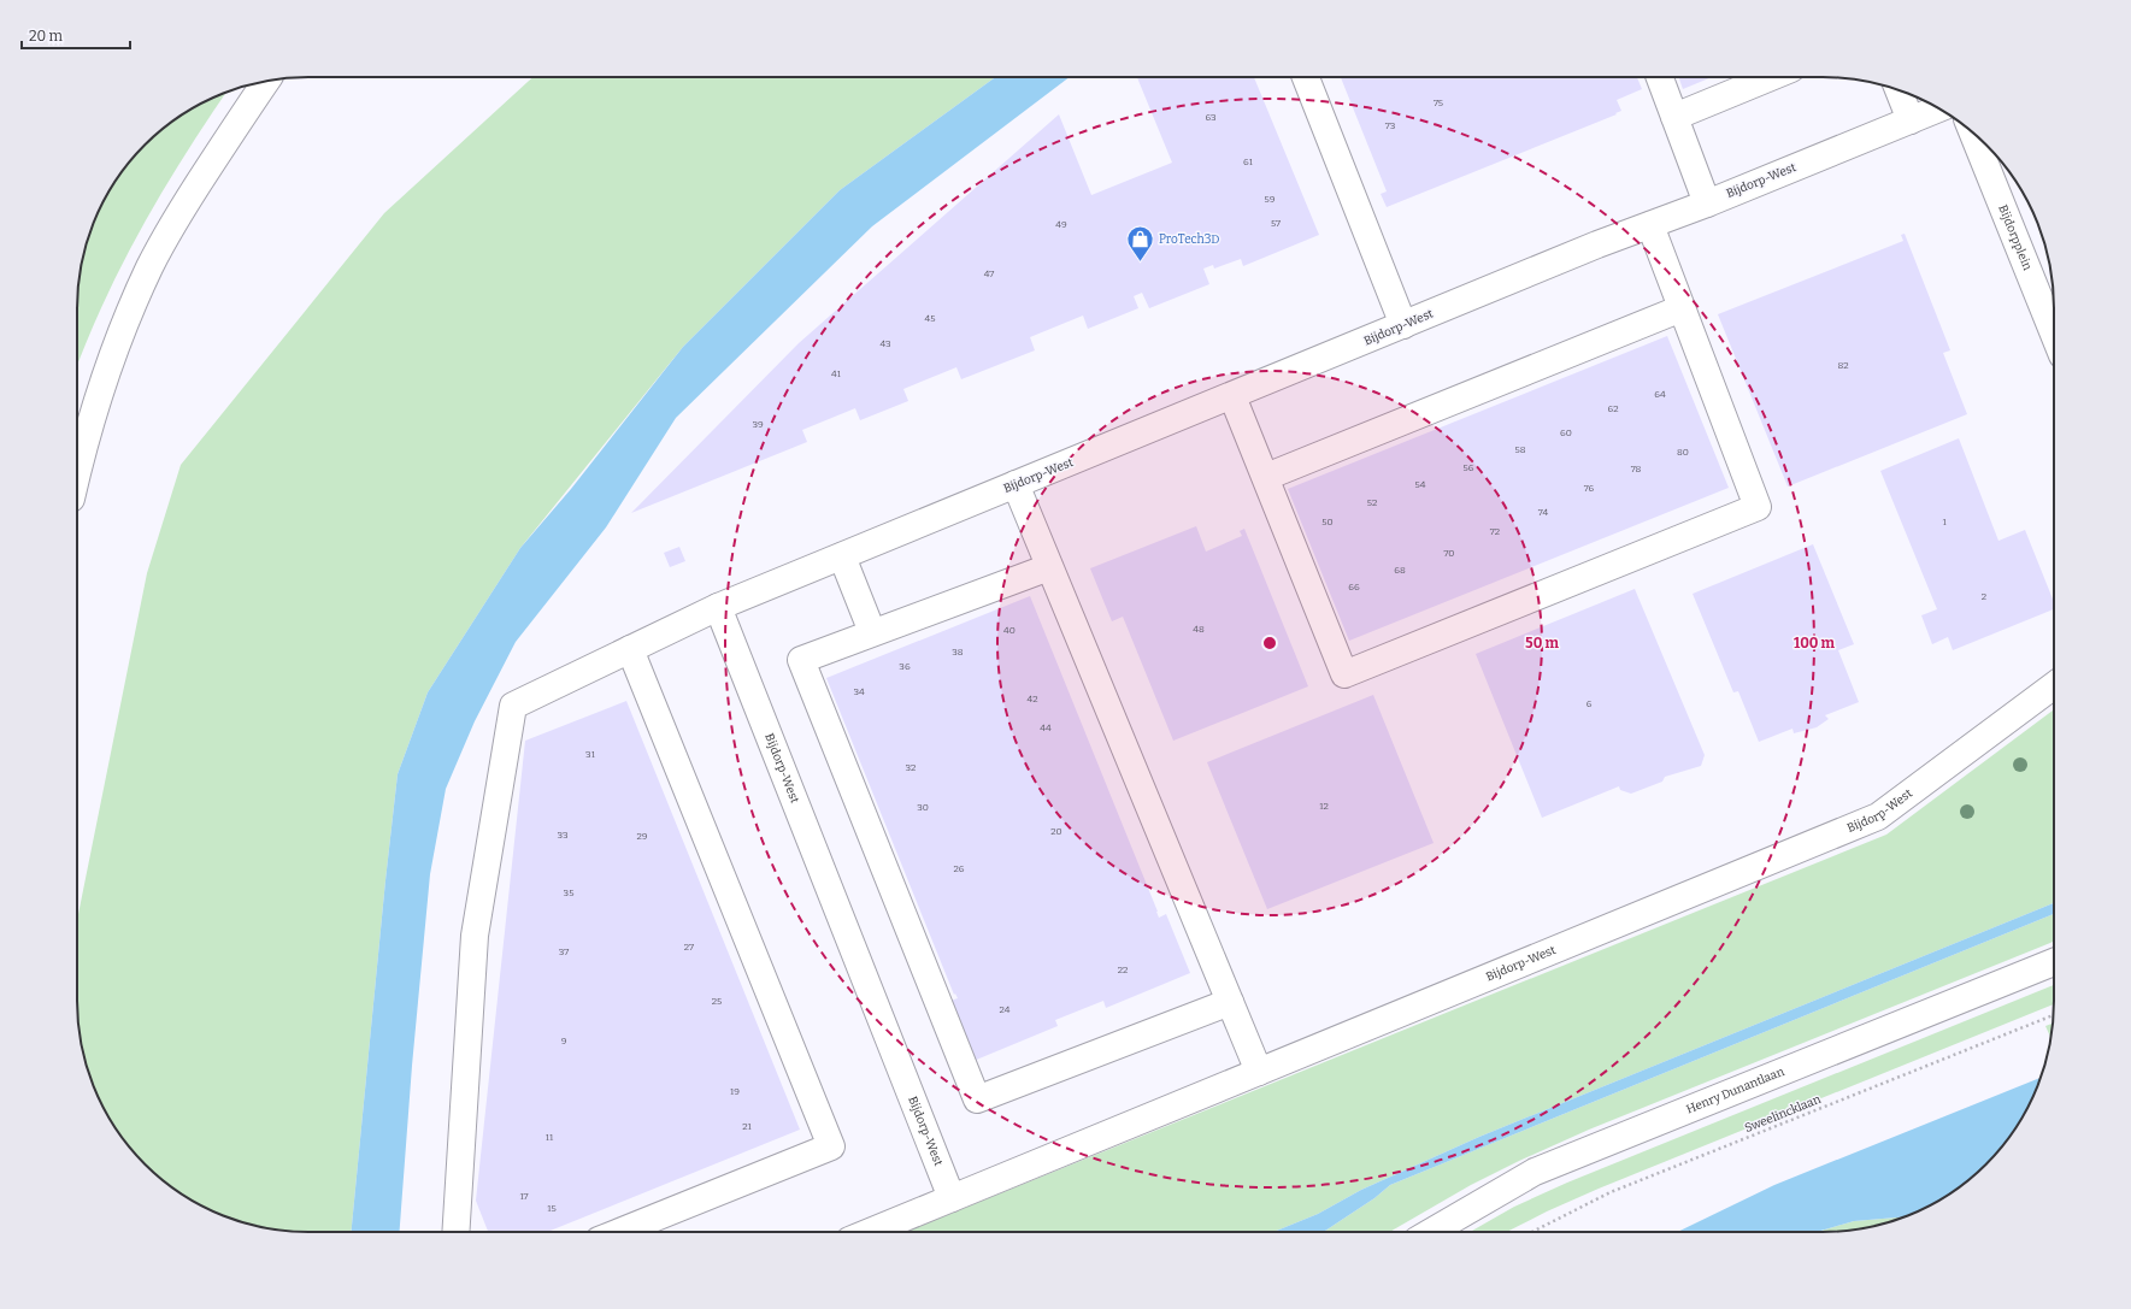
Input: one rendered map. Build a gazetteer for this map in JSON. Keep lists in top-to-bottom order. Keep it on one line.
{"streets":{"main road":["Bijdorp-West","Bijdorpplein","Henry Dunantlaan"],"path":["Sweelincklaan"]},"places":{"shop":["ProTech3D"]},"house_numbers":["75","63","73","61","59","57","49","47","45","43","82","41","64","62","39","60","58","80","56","78","54","76","52","74","50","1","72","70","68","66","2","48","40","38","36","34","42","6","44","31","32","12","30","20","33","29","26","35","27","37","22","25","24","9","19","21","11","17","15"],"scale_bar":"20 m","rings":["50 m","100 m"]}
